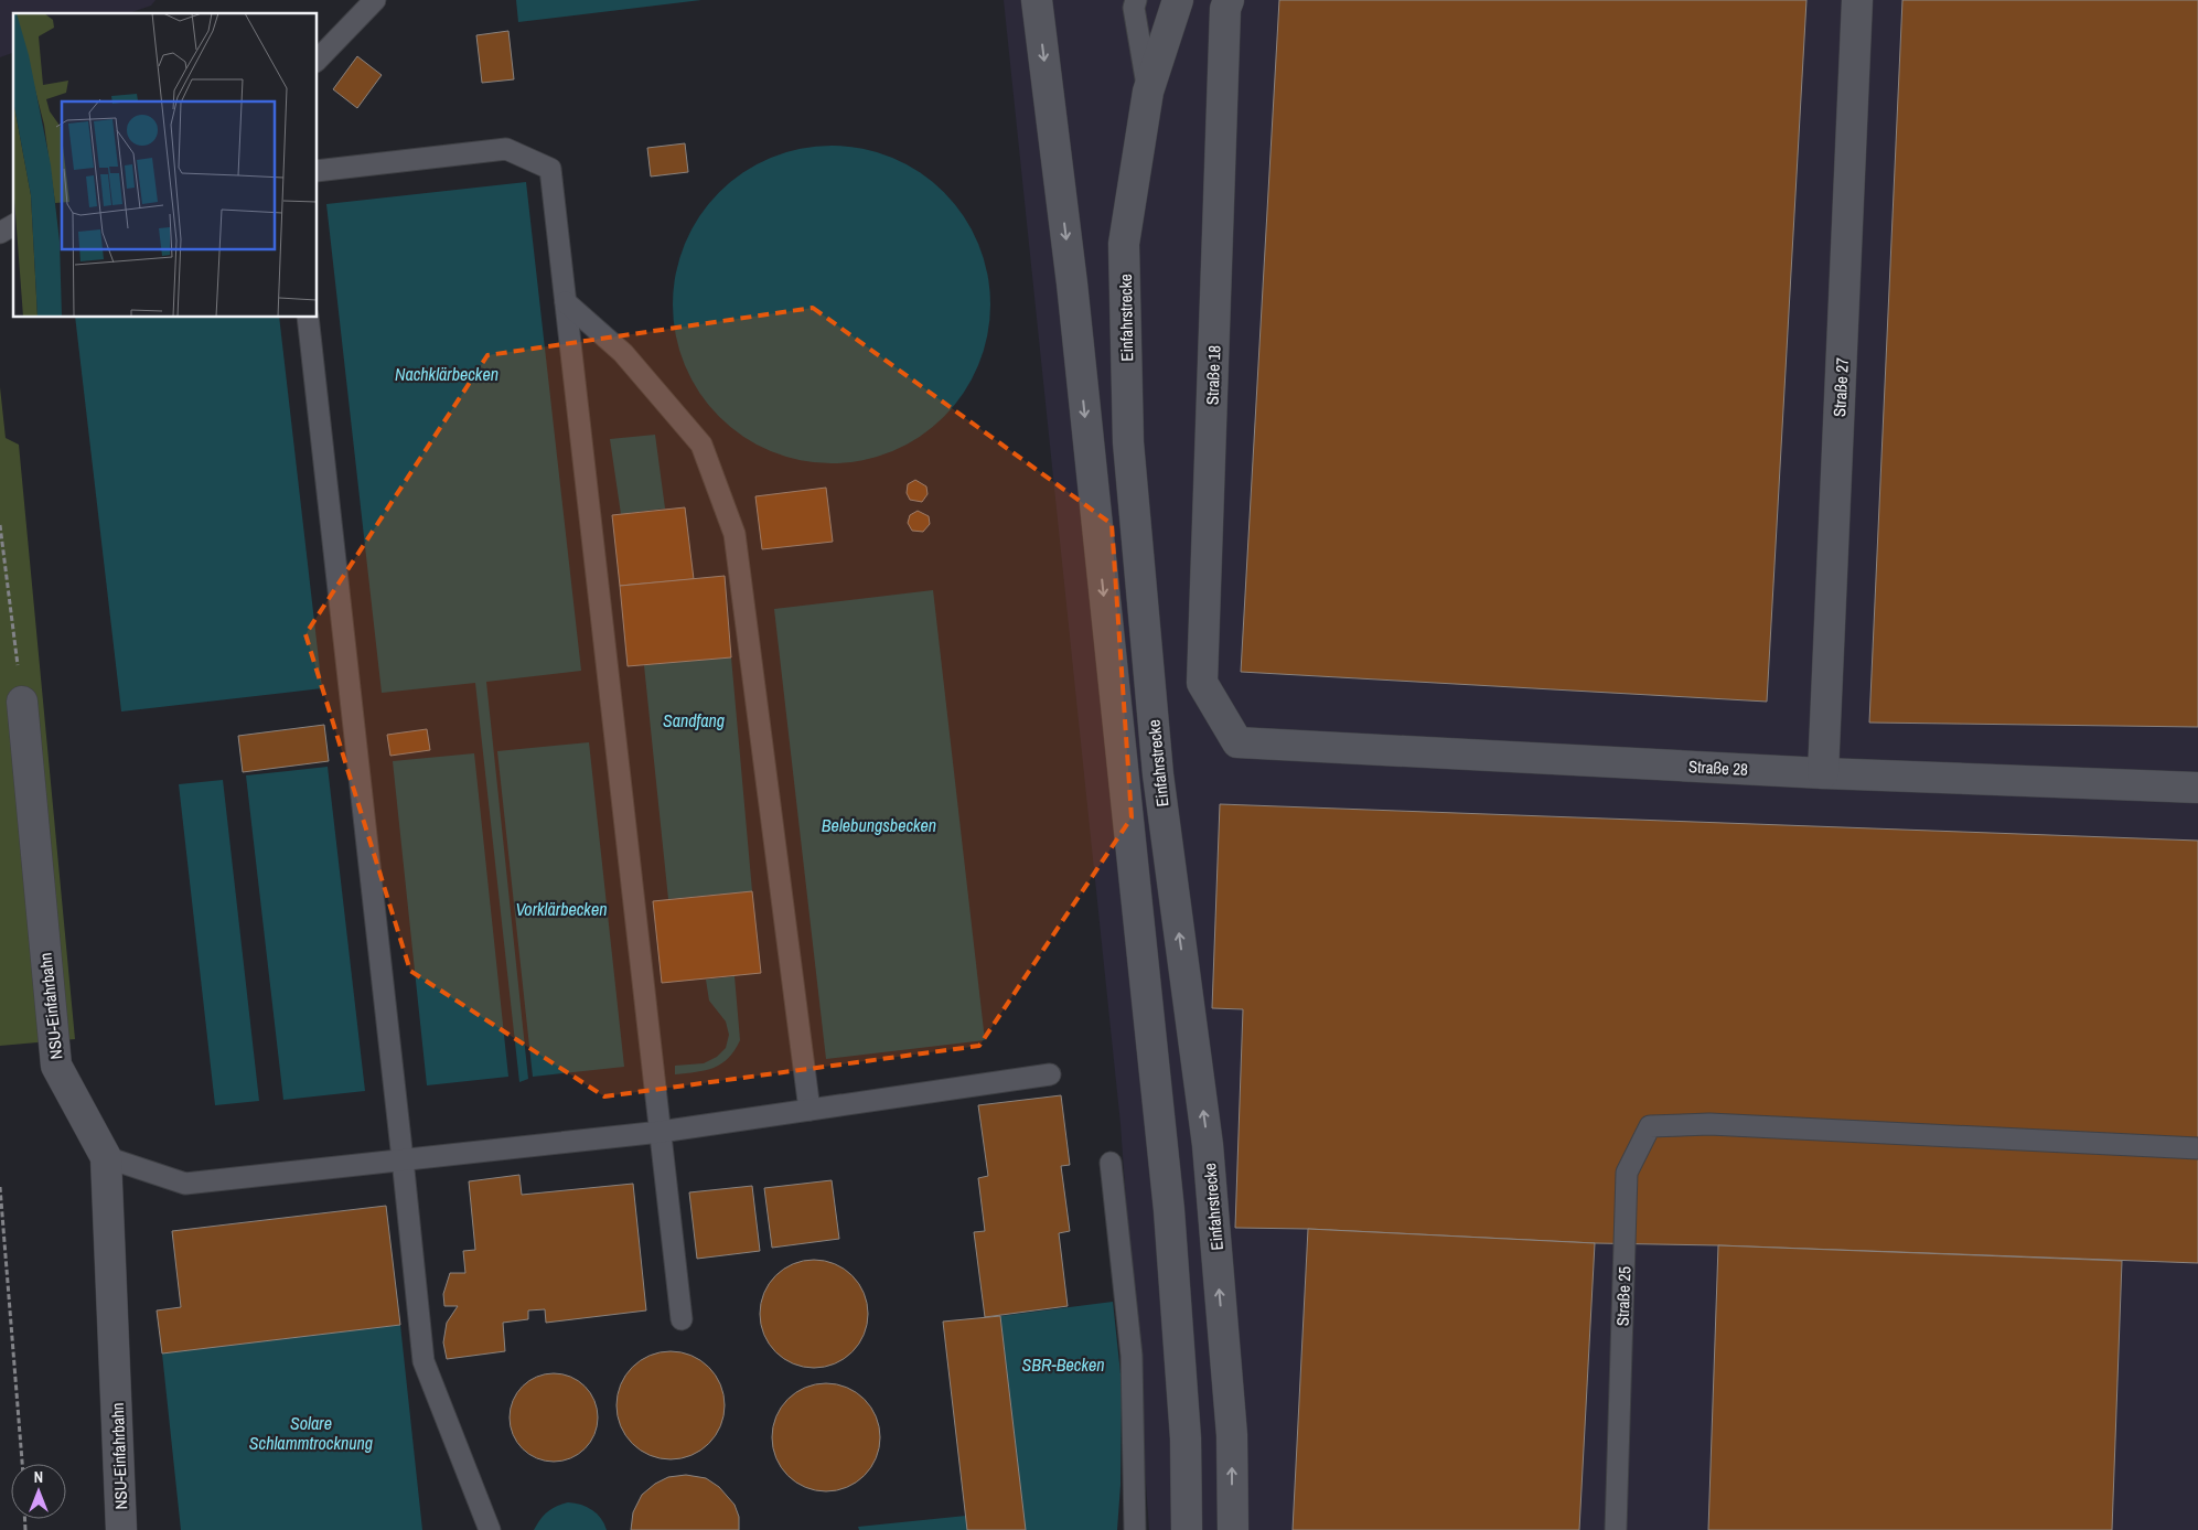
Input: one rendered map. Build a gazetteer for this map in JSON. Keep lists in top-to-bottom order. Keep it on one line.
{"streets":{"street":["Einfahrstrecke","Straße 18","Straße 27","Straße 28","NSU-Einfahrbahn"],"lane":["Straße 25"]},"crossings":[["Straße 18","Straße 28"],["Straße 27","Straße 28"]],"water":["Nachklärbecken","Sandfang","Belebungsbecken","Vorklärbecken","SBR-Becken","Solare Schlammtrocknung"],"north":"top"}
